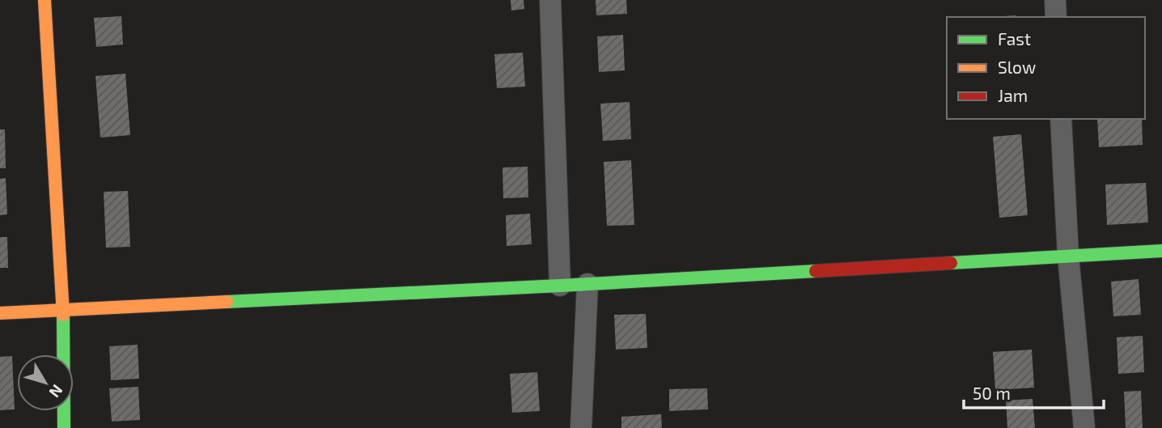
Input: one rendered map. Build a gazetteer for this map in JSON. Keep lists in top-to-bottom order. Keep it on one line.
{"legend":["Fast","Slow","Jam"],"scale_bar":"50 m","north":"bottom right"}
